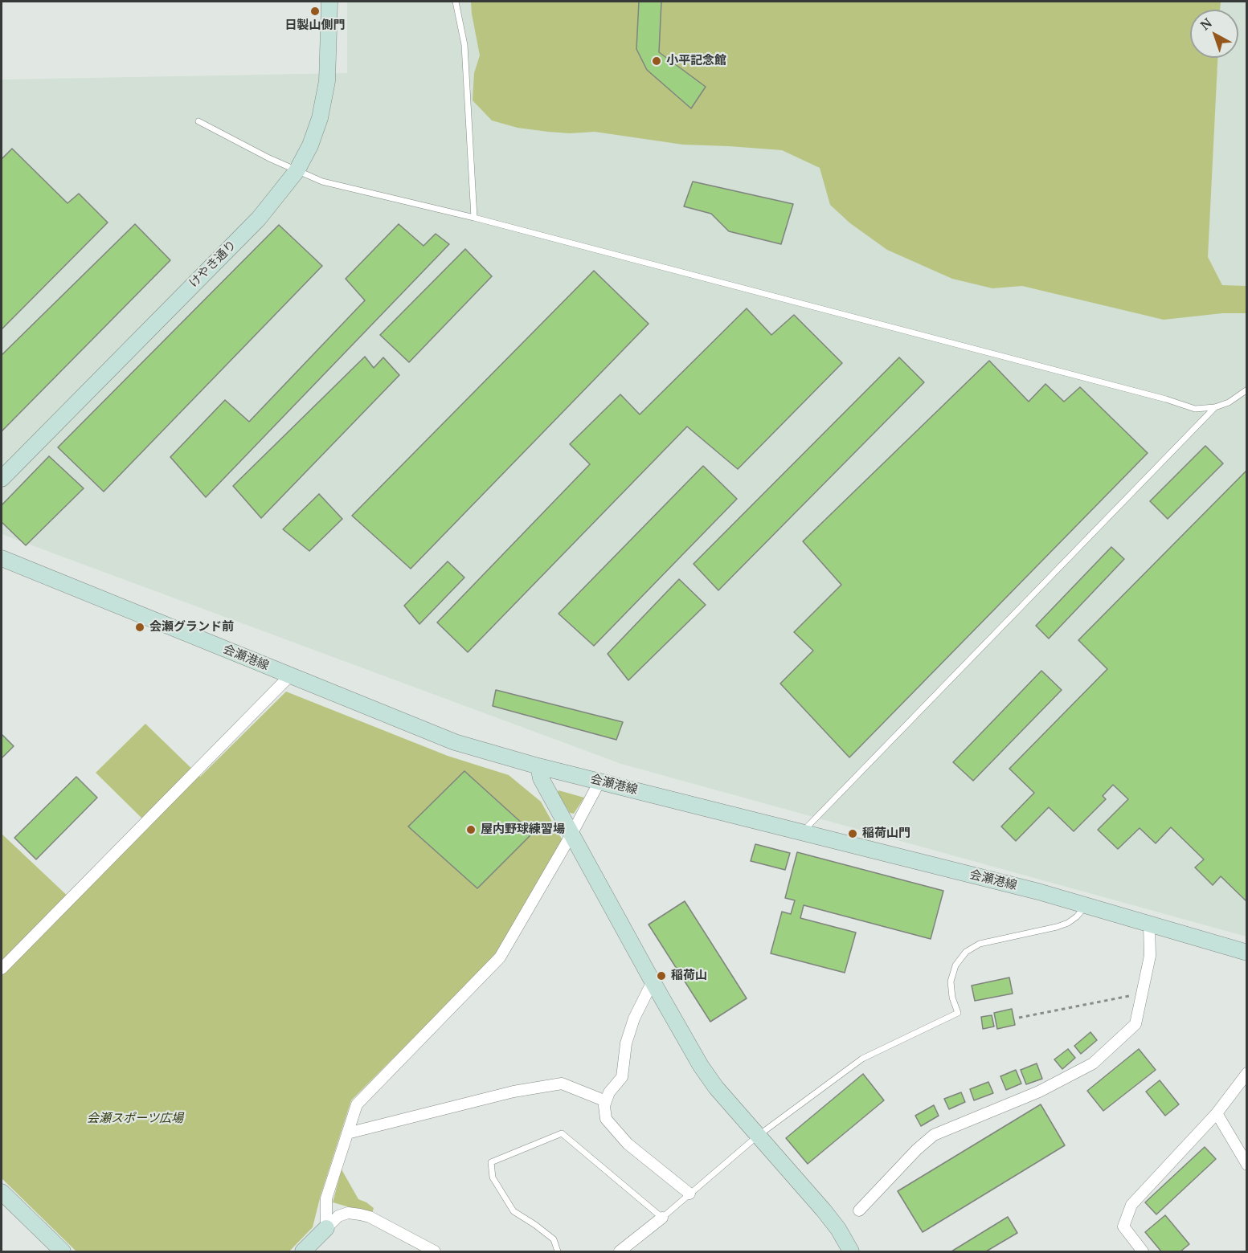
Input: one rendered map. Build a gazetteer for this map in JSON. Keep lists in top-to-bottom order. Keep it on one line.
{"streets":{"main road":["けやき通り","会瀬港線"]},"parks":["会瀬スポーツ広場"],"places":["日製山側門","小平記念館","会瀬グランド前","屋内野球練習場","稲荷山門","稲荷山"],"north":"top left"}
